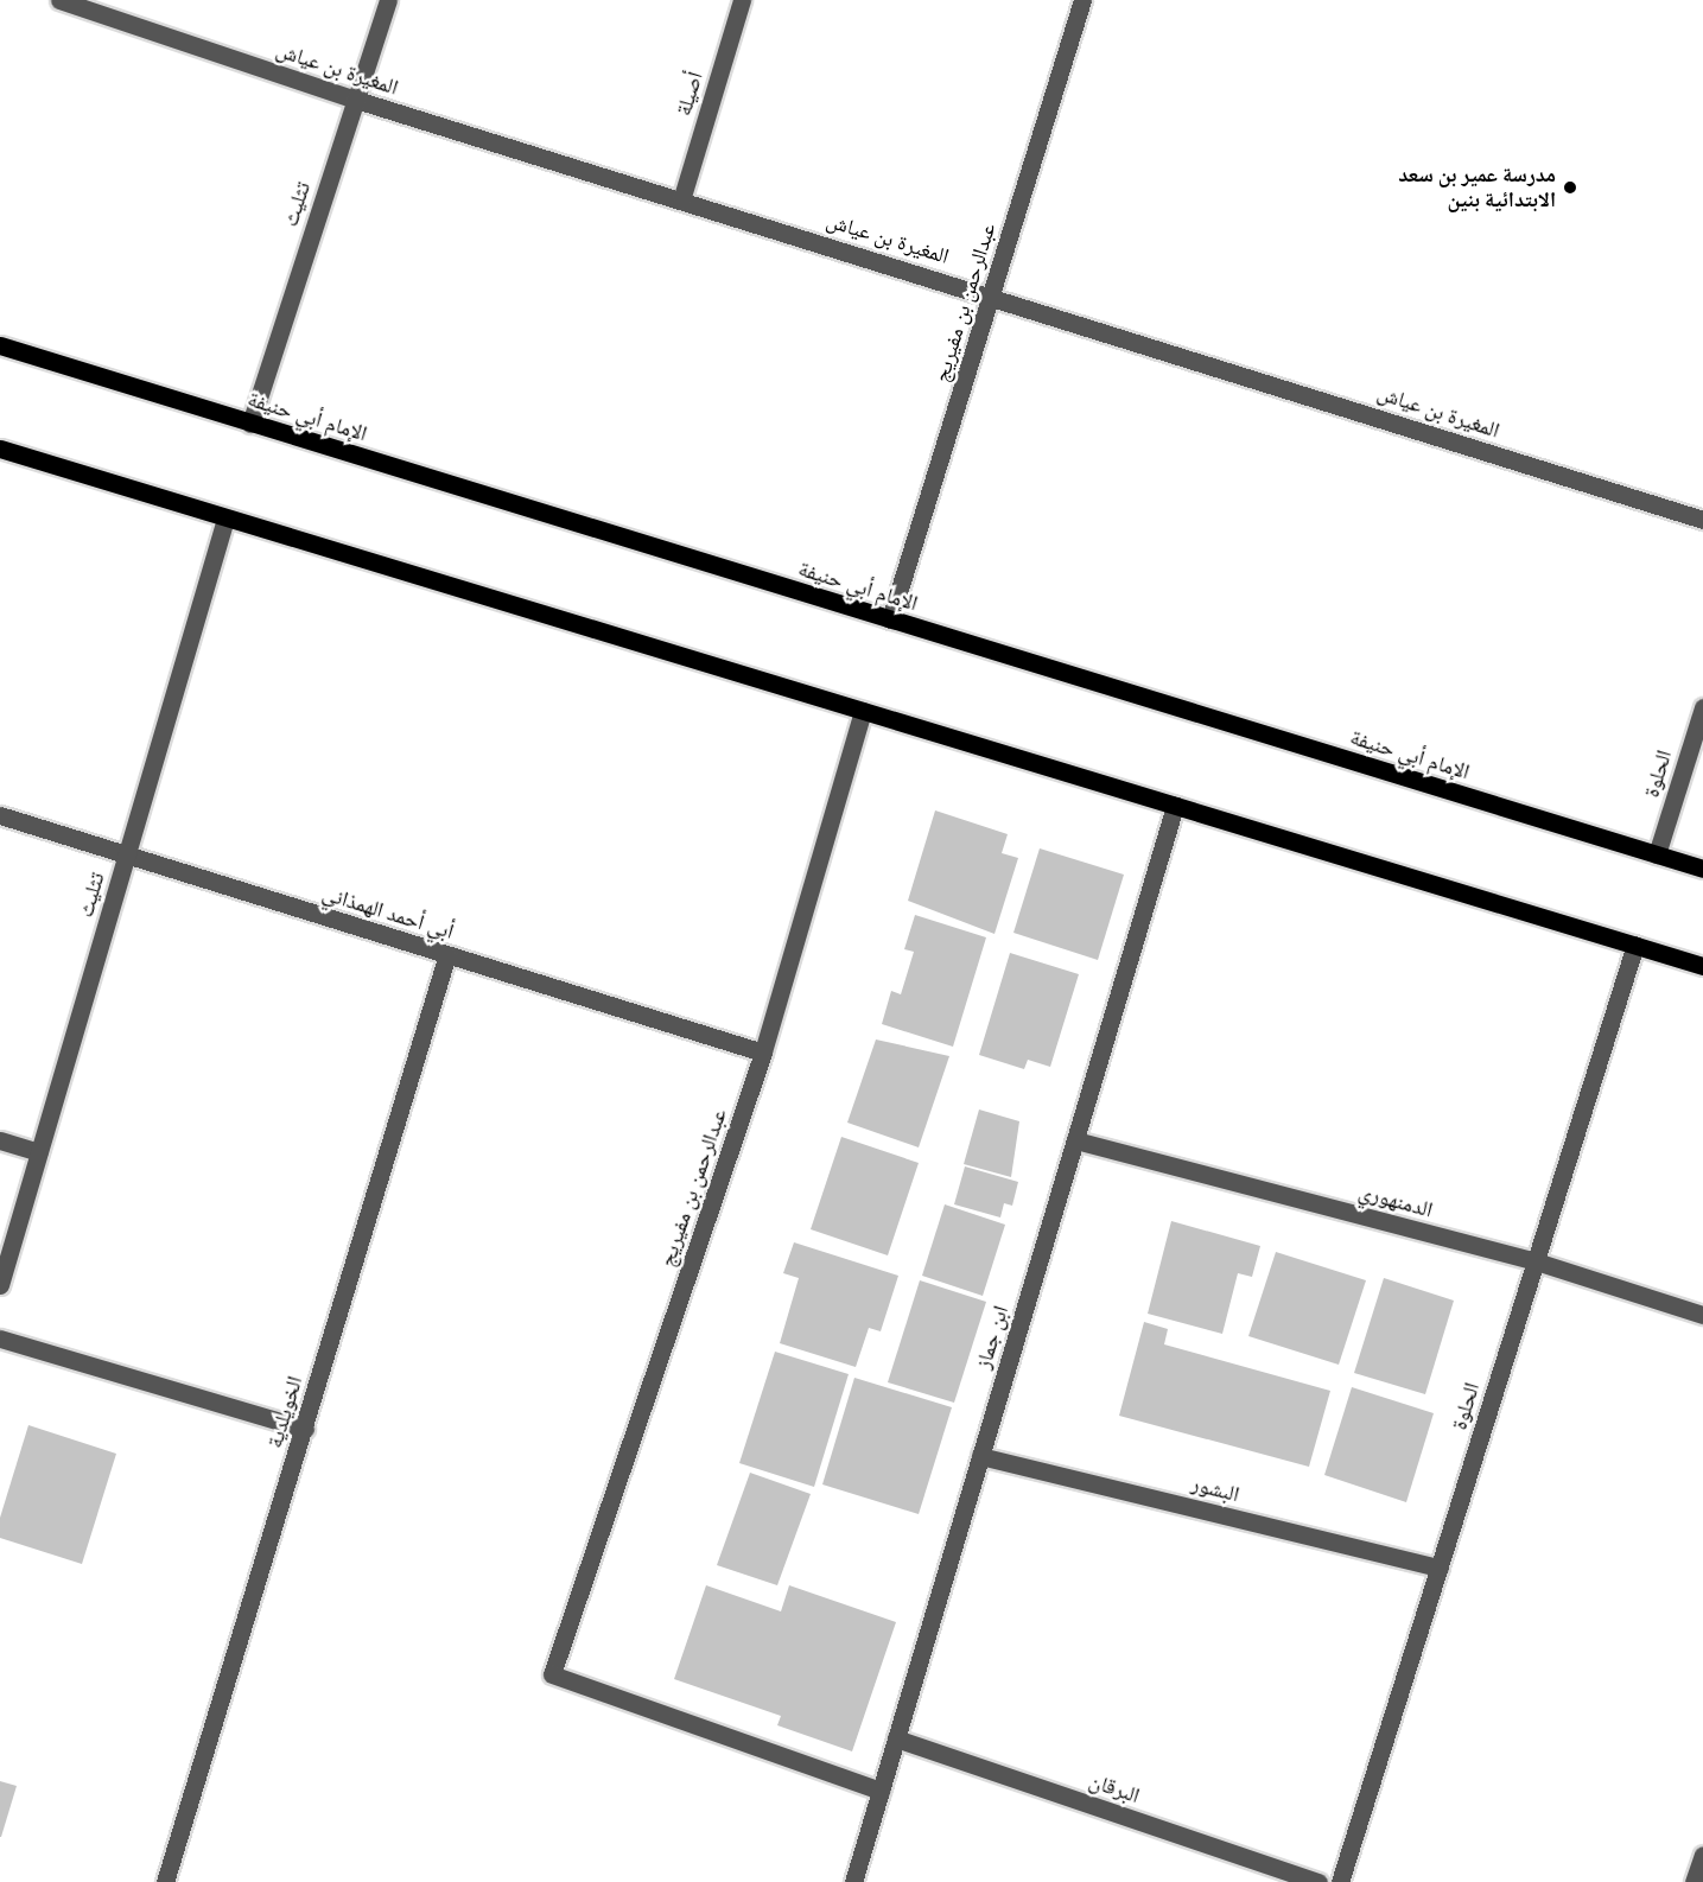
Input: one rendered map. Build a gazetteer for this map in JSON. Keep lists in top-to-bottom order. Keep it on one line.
{"streets":{"main road":["الإمام أبي حنيفة"],"street":["المغيرة بن عياش","أصيلة","تثليث","عبدالرحمن بن مفيريج","الحلوة","أبي أحمد الهمذاني","الدمنهوري","ابن جماز","الخويلدية","البشور","البرقان"]},"crossings":[["المغيرة بن عياش","أصيلة"],["المغيرة بن عياش","تثليث"],["المغيرة بن عياش","عبدالرحمن بن مفيريج"],["تثليث","الإمام أبي حنيفة"],["تثليث","أبي أحمد الهمذاني"],["عبدالرحمن بن مفيريج","الإمام أبي حنيفة"],["عبدالرحمن بن مفيريج","أبي أحمد الهمذاني"],["عبدالرحمن بن مفيريج","ابن جماز"],["الإمام أبي حنيفة","الحلوة"],["الحلوة","الدمنهوري"],["الحلوة","البشور"],["أبي أحمد الهمذاني","الخويلدية"],["الدمنهوري","ابن جماز"],["ابن جماز","البشور"],["ابن جماز","البرقان"]],"places":["مدرسة عمير بن سعد الابتدائية بنين"]}
